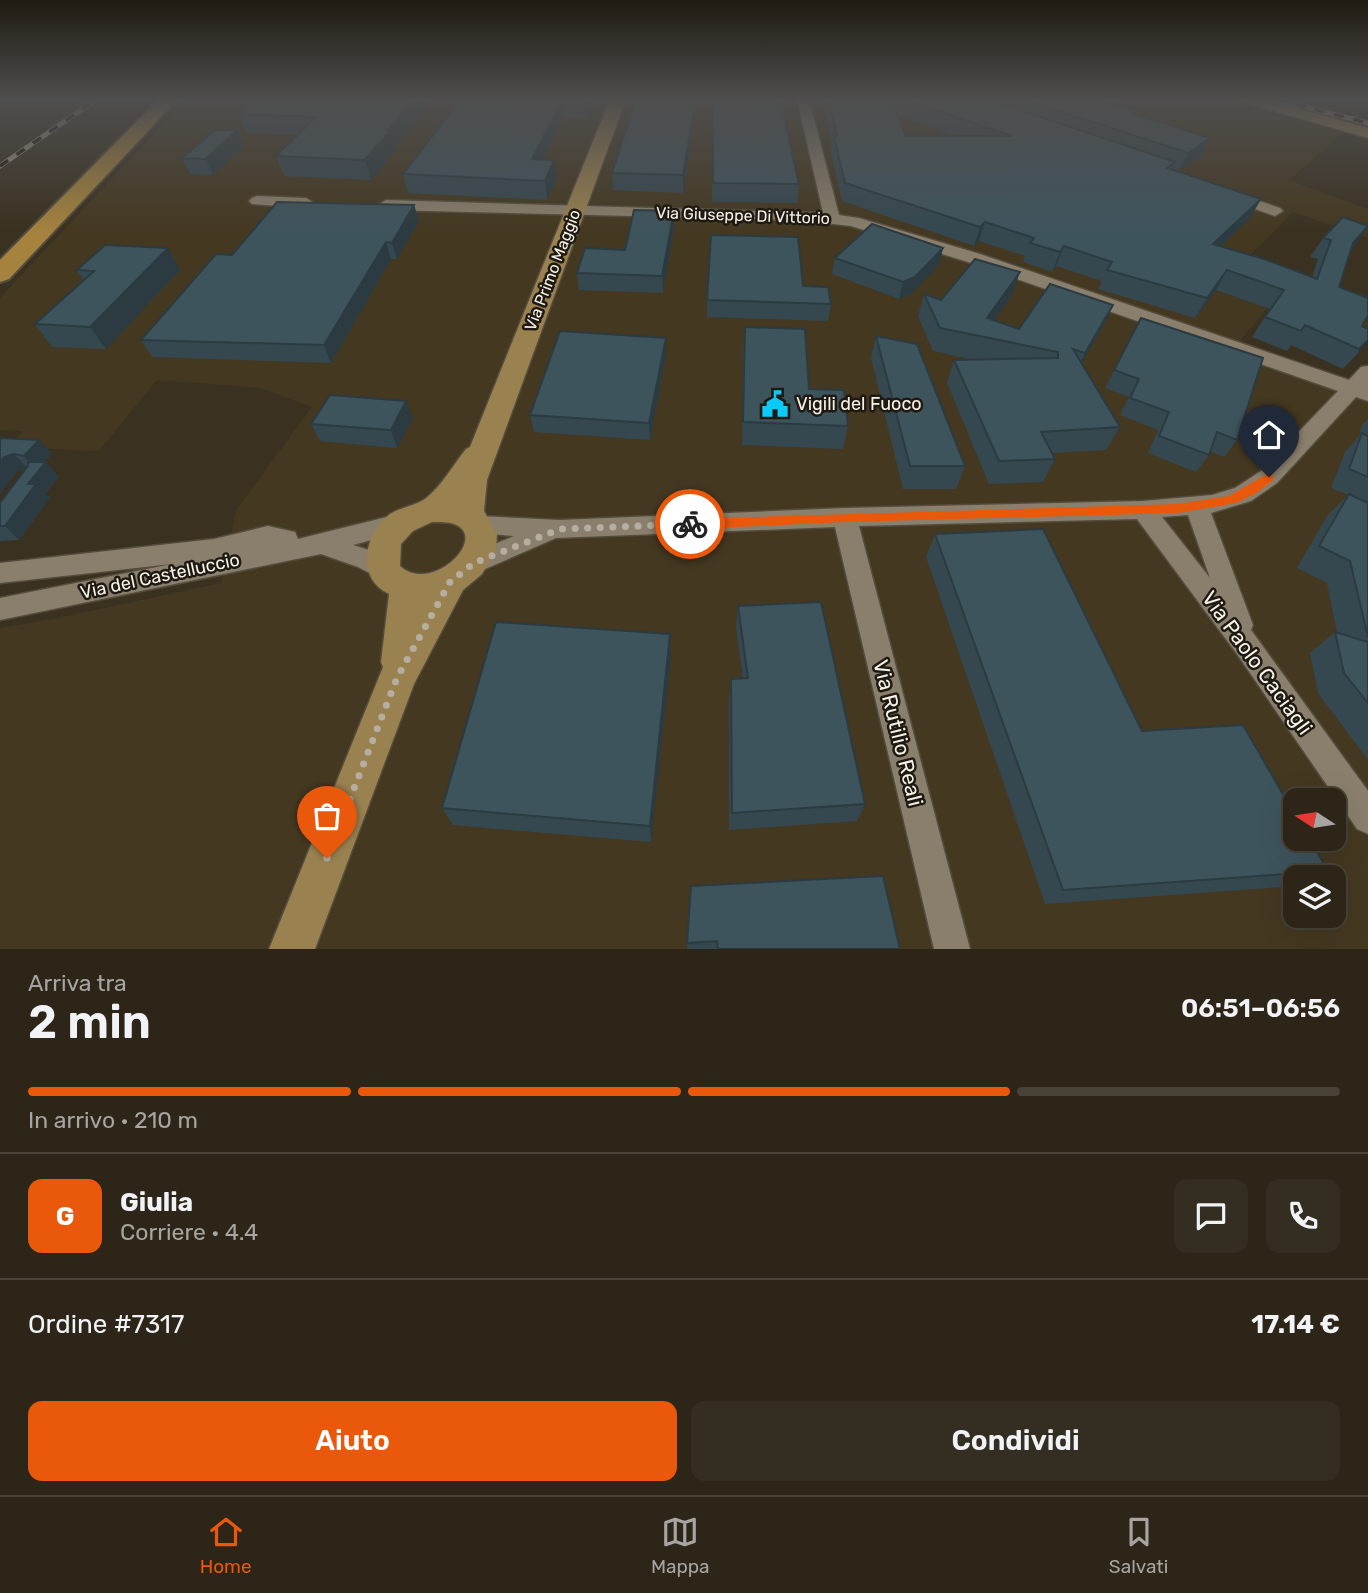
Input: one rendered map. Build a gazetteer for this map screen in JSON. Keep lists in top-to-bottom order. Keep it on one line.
{"streets":{"main road":["Via Primo Maggio"],"street":["Via Giuseppe Di Vittorio","Via del Castelluccio","Via Paolo Caciagli","Via Rutilio Reali"]},"crossings":[["Via Giuseppe Di Vittorio","Via Primo Maggio"],["Via Primo Maggio","Via del Castelluccio"]],"places":{"public building":["Vigili del Fuoco"]},"north":"left","page":{"heading":["2 min","Arriva tra","06:51–06:56"],"panel":["Giulia","Corriere · 4.4","Ordine #7317","17.14 €"],"bar":"In arrivo · 210 m","round":"G","buttons":["Aiuto","Condividi"],"tabs":["Home","Mappa","Salvati"]}}
